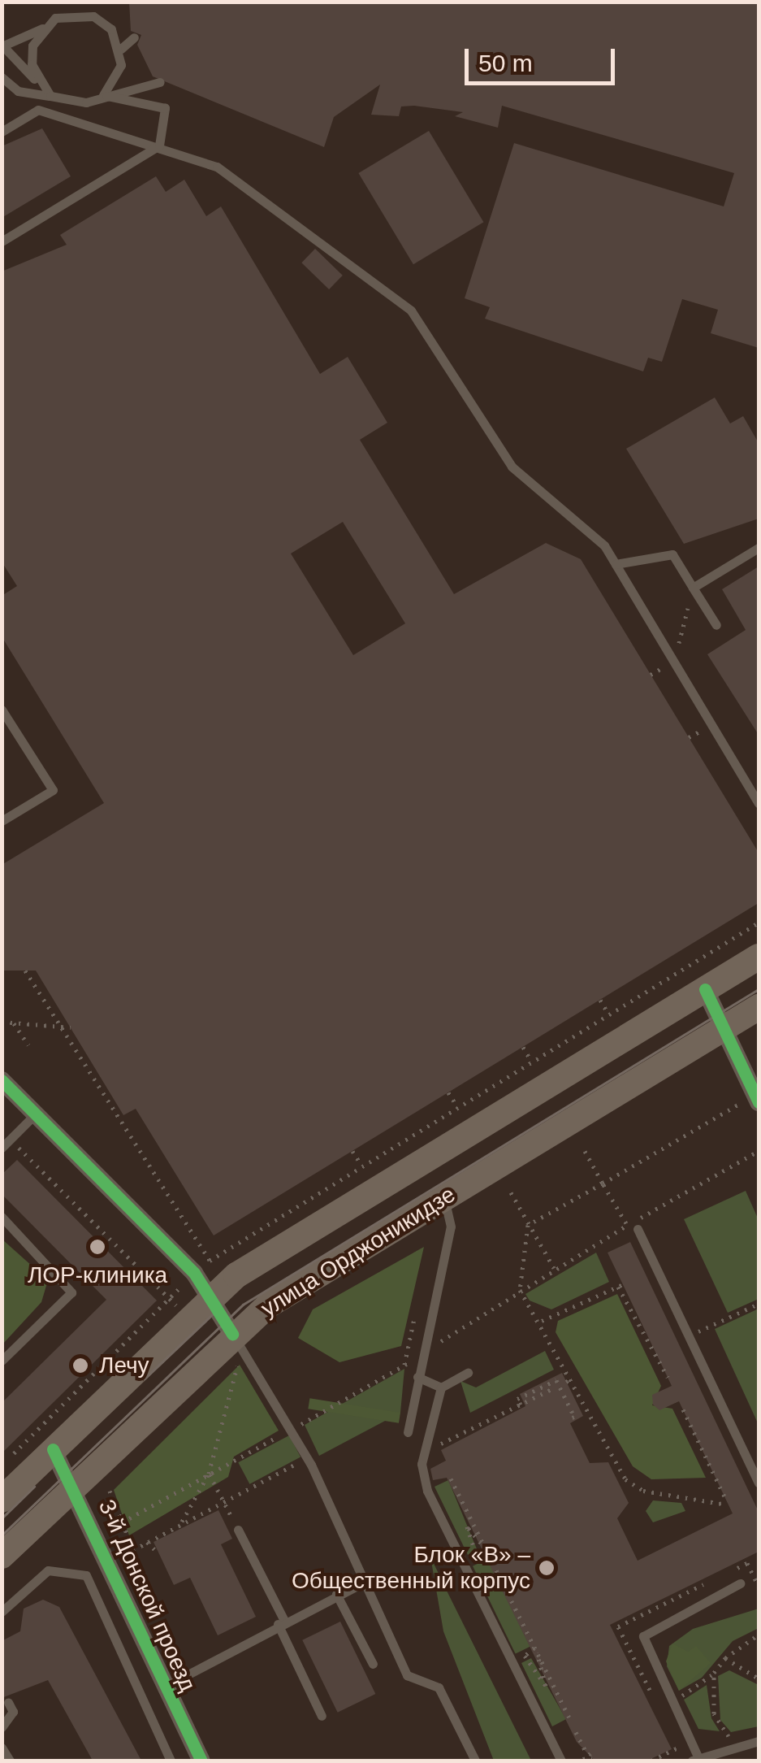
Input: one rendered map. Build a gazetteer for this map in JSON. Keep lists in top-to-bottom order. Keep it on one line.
{"streets":{"main road":["улица Орджоникидзе"],"street":["3-й Донской проезд"]},"crossings":[["улица Орджоникидзе","3-й Донской проезд"]],"places":["ЛОР-клиника","Лечу","Блок «В» – Общественный корпус"],"scale_bar":"50 m"}
